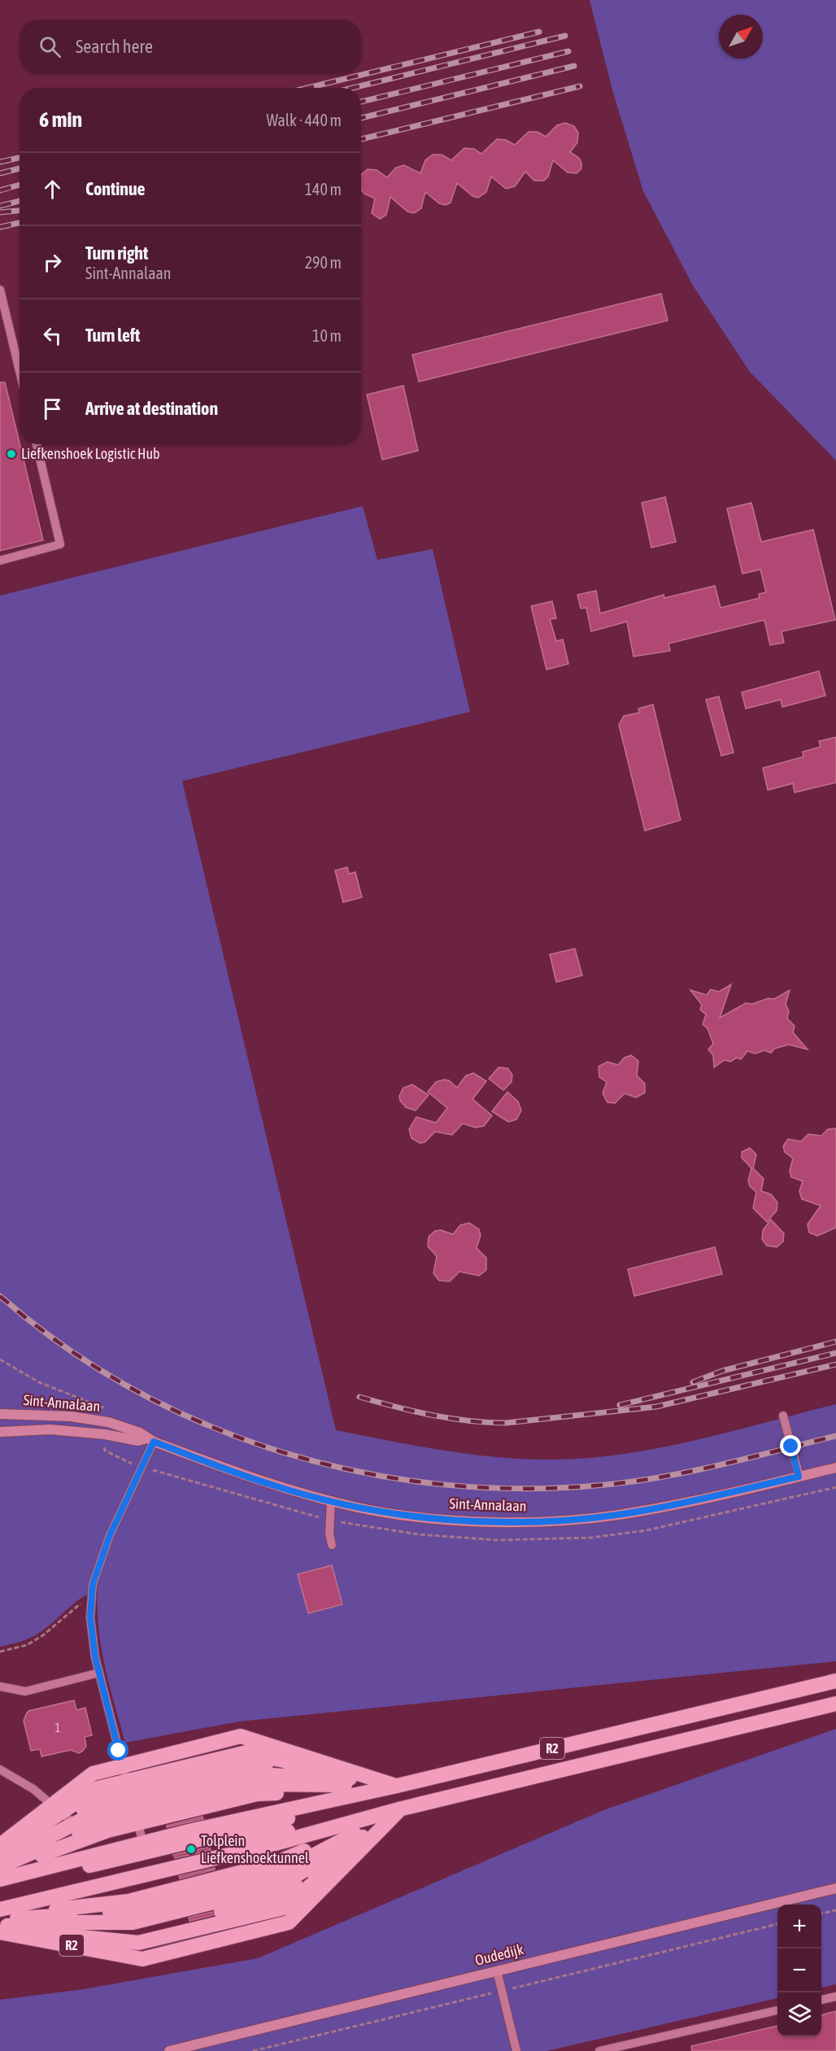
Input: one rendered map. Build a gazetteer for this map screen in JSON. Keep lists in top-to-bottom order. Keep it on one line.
{"streets":{"highway":["R2"],"street":["Sint-Annalaan","Oudedijk"]},"places":["Liefkenshoek Logistic Hub","Tolplein Liefkenshoektunnel"],"house_numbers":["1"],"north":"top right","page":{"search":"Search here","heading":["6 min","Walk · 440 m"],"list":[["Continue","140 m"],["Turn right","Sint-Annalaan","290 m"],["Turn left","10 m"],"Arrive at destination"],"map_buttons":["+","−"]}}
